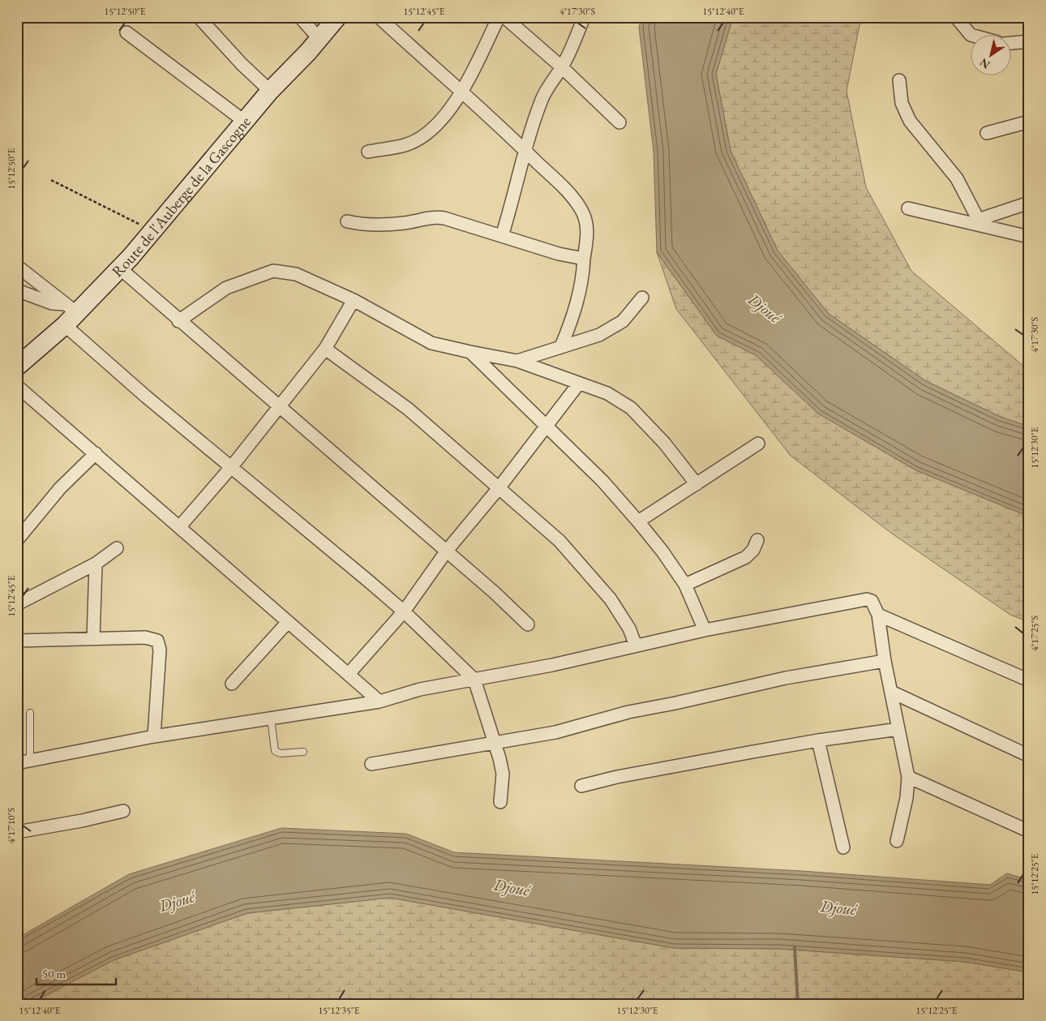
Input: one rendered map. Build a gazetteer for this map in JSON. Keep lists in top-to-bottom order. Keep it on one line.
{"streets":{"street":["Route de l'Auberge de la Gascogne"]},"water":["Djoué"],"scale_bar":"50 m","north":"bottom left","coordinates":["15°12'50\"E","15°12'45\"E","4°17'30\"S","15°12'40\"E","15°12'30\"E","4°17'25\"S","4°17'10\"S","15°12'25\"E","15°12'35\"E"]}
